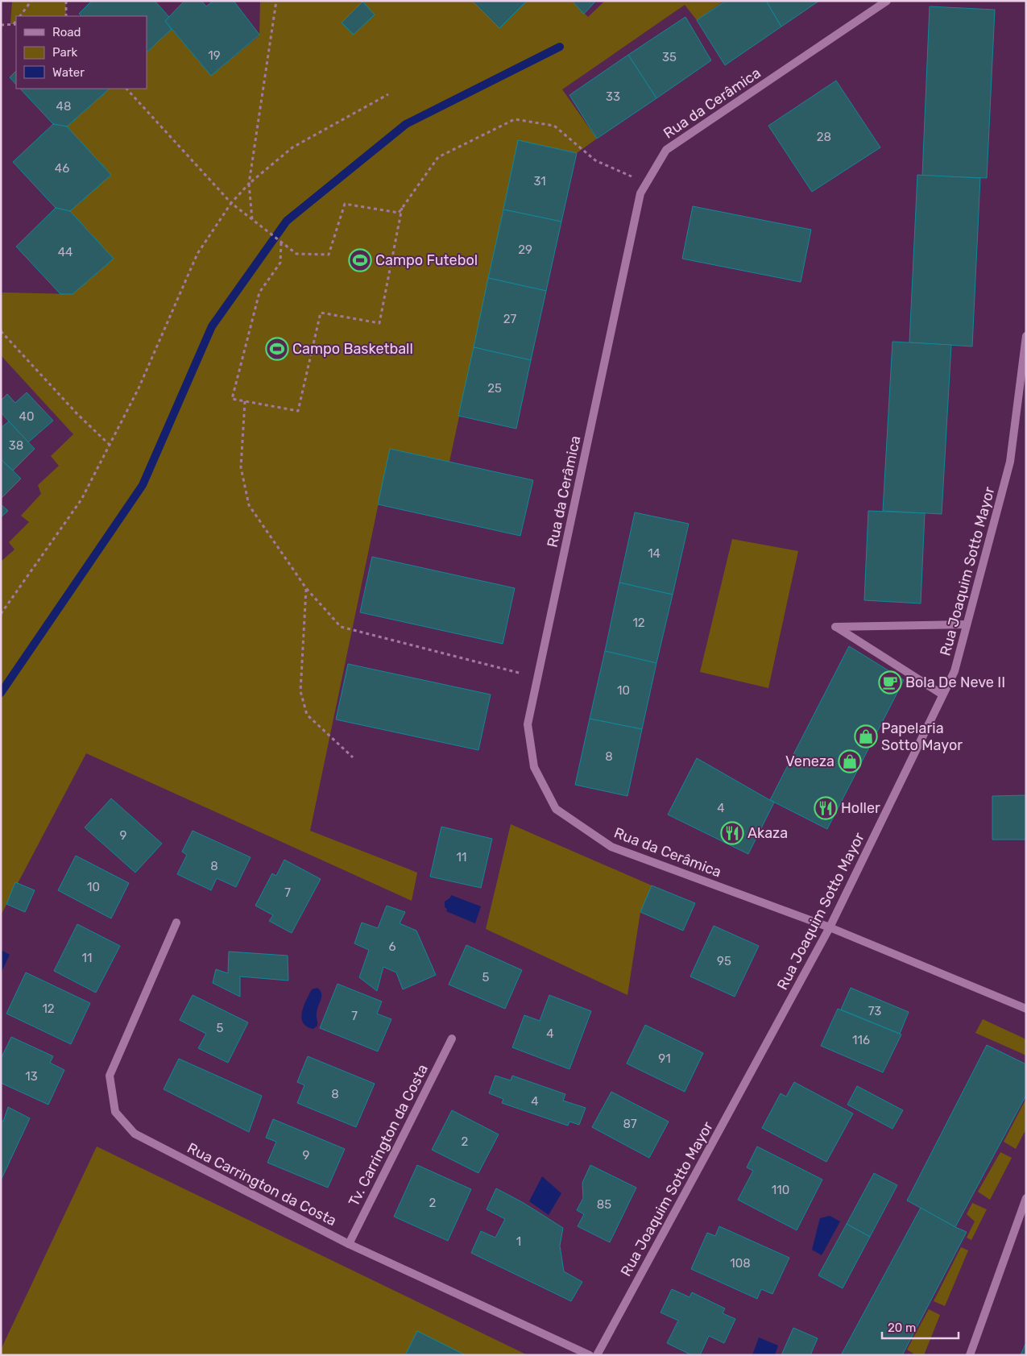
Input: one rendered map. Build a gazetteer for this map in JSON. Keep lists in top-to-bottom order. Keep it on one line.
{"streets":{"street":["Rua da Cerâmica","Rua Joaquim Sotto Mayor","Tv. Carrington da Costa","Rua Carrington da Costa"]},"crossings":[["Rua da Cerâmica","Rua Joaquim Sotto Mayor"],["Tv. Carrington da Costa","Rua Carrington da Costa"]],"places":{"sports":["Campo Futebol","Campo Basketball"],"cafe":["Bola De Neve II"],"shop":["Papelaria Sotto Mayor","Veneza"],"restaurant":["Holler","Akaza"]},"house_numbers":["19","35","33","48","28","46","31","29","44","27","25","40","38","14","12","10","8","4","9","11","8","10","7","6","11","95","5","12","73","7","5","4","116","91","13","8","4","87","2","9","110","2","85","1","108"],"legend":["Road","Park","Water"],"scale_bar":"20 m"}
